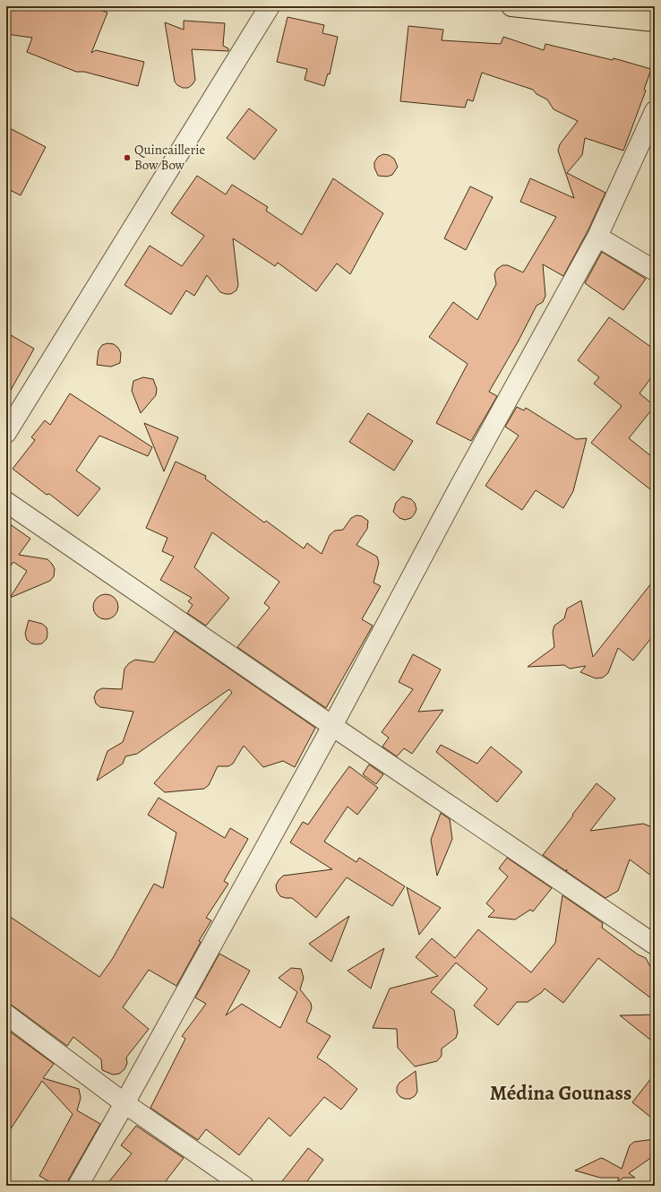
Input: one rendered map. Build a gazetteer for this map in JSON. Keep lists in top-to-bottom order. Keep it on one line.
{"districts":["Médina Gounass"],"places":["Quincaillerie Bow Bow"]}
